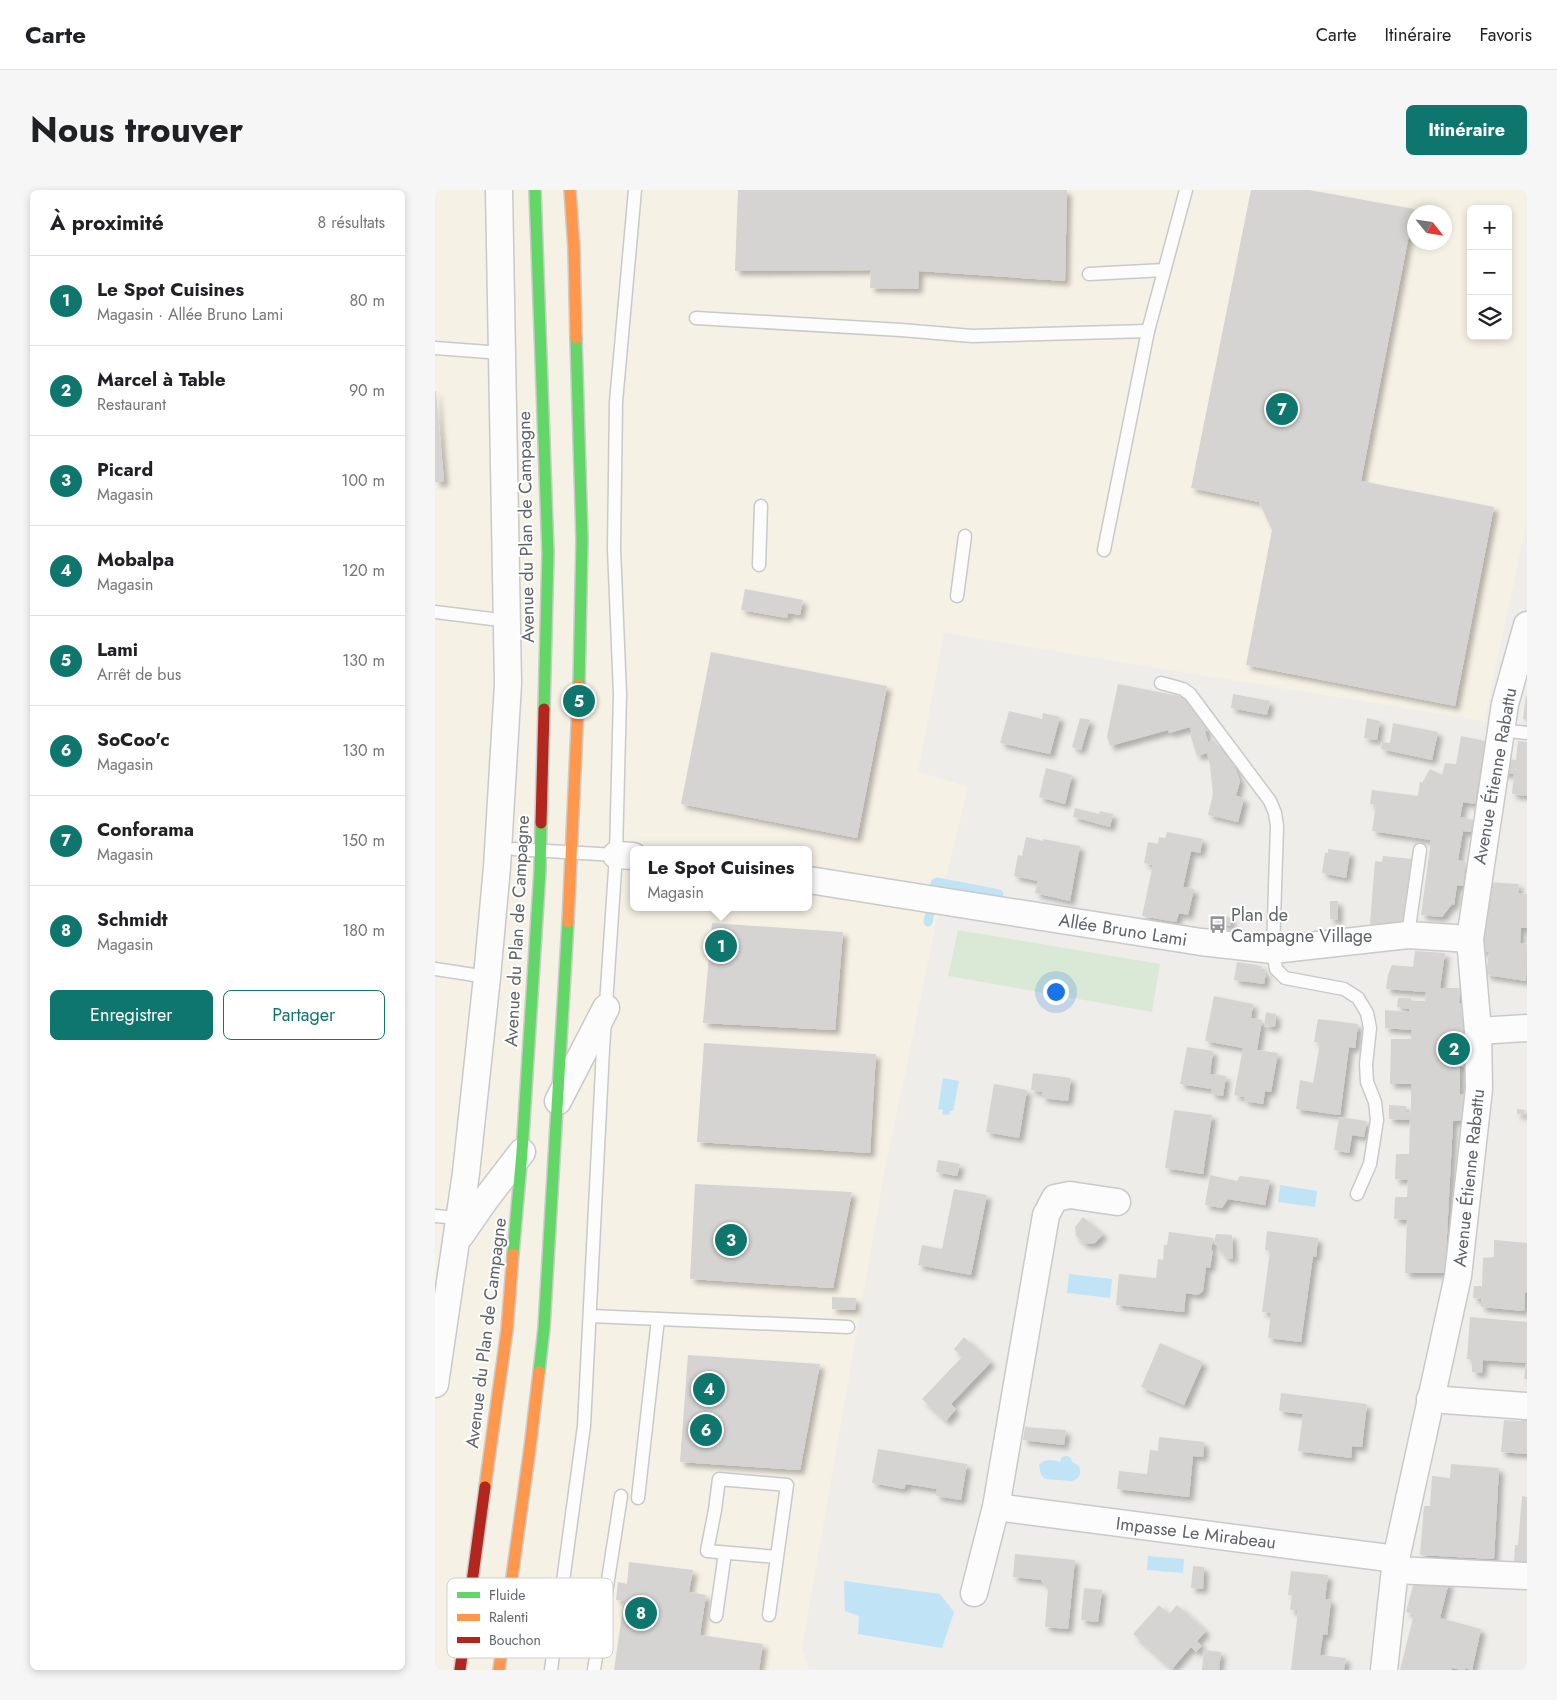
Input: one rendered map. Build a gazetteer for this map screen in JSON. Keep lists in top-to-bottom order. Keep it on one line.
{"streets":{"main road":["Avenue du Plan de Campagne"],"street":["Avenue Étienne Rabattu","Allée Bruno Lami","Impasse Le Mirabeau"]},"crossings":[["Avenue Étienne Rabattu","Allée Bruno Lami"],["Avenue Étienne Rabattu","Impasse Le Mirabeau"]],"places":{"bus stop":["Plan de Campagne Village"]},"legend":["Fluide","Ralenti","Bouchon"],"north":"bottom right","page":{"header":"Carte","nav":["Carte","Itinéraire","Favoris"],"title":"Nous trouver","buttons":["Itinéraire",["Enregistrer","Partager"]],"heading":["À proximité","8 résultats"],"map_buttons":["+","−"],"list":[{"mark":"1","name":"Le Spot Cuisines","note":"Magasin · Allée Bruno Lami","value":"80 m"},{"mark":"2","name":"Marcel à Table","note":"Restaurant","value":"90 m"},{"mark":"3","name":"Picard","note":"Magasin","value":"100 m"},{"mark":"4","name":"Mobalpa","note":"Magasin","value":"120 m"},{"mark":"5","name":"Lami","note":"Arrêt de bus","value":"130 m"},{"mark":"6","name":"SoCoo'c","note":"Magasin","value":"130 m"},{"mark":"7","name":"Conforama","note":"Magasin","value":"150 m"},{"mark":"8","name":"Schmidt","note":"Magasin","value":"180 m"}],"pins":["7","5","1","2","3","4","6","8"],"popup":["Le Spot Cuisines","Magasin"]}}
